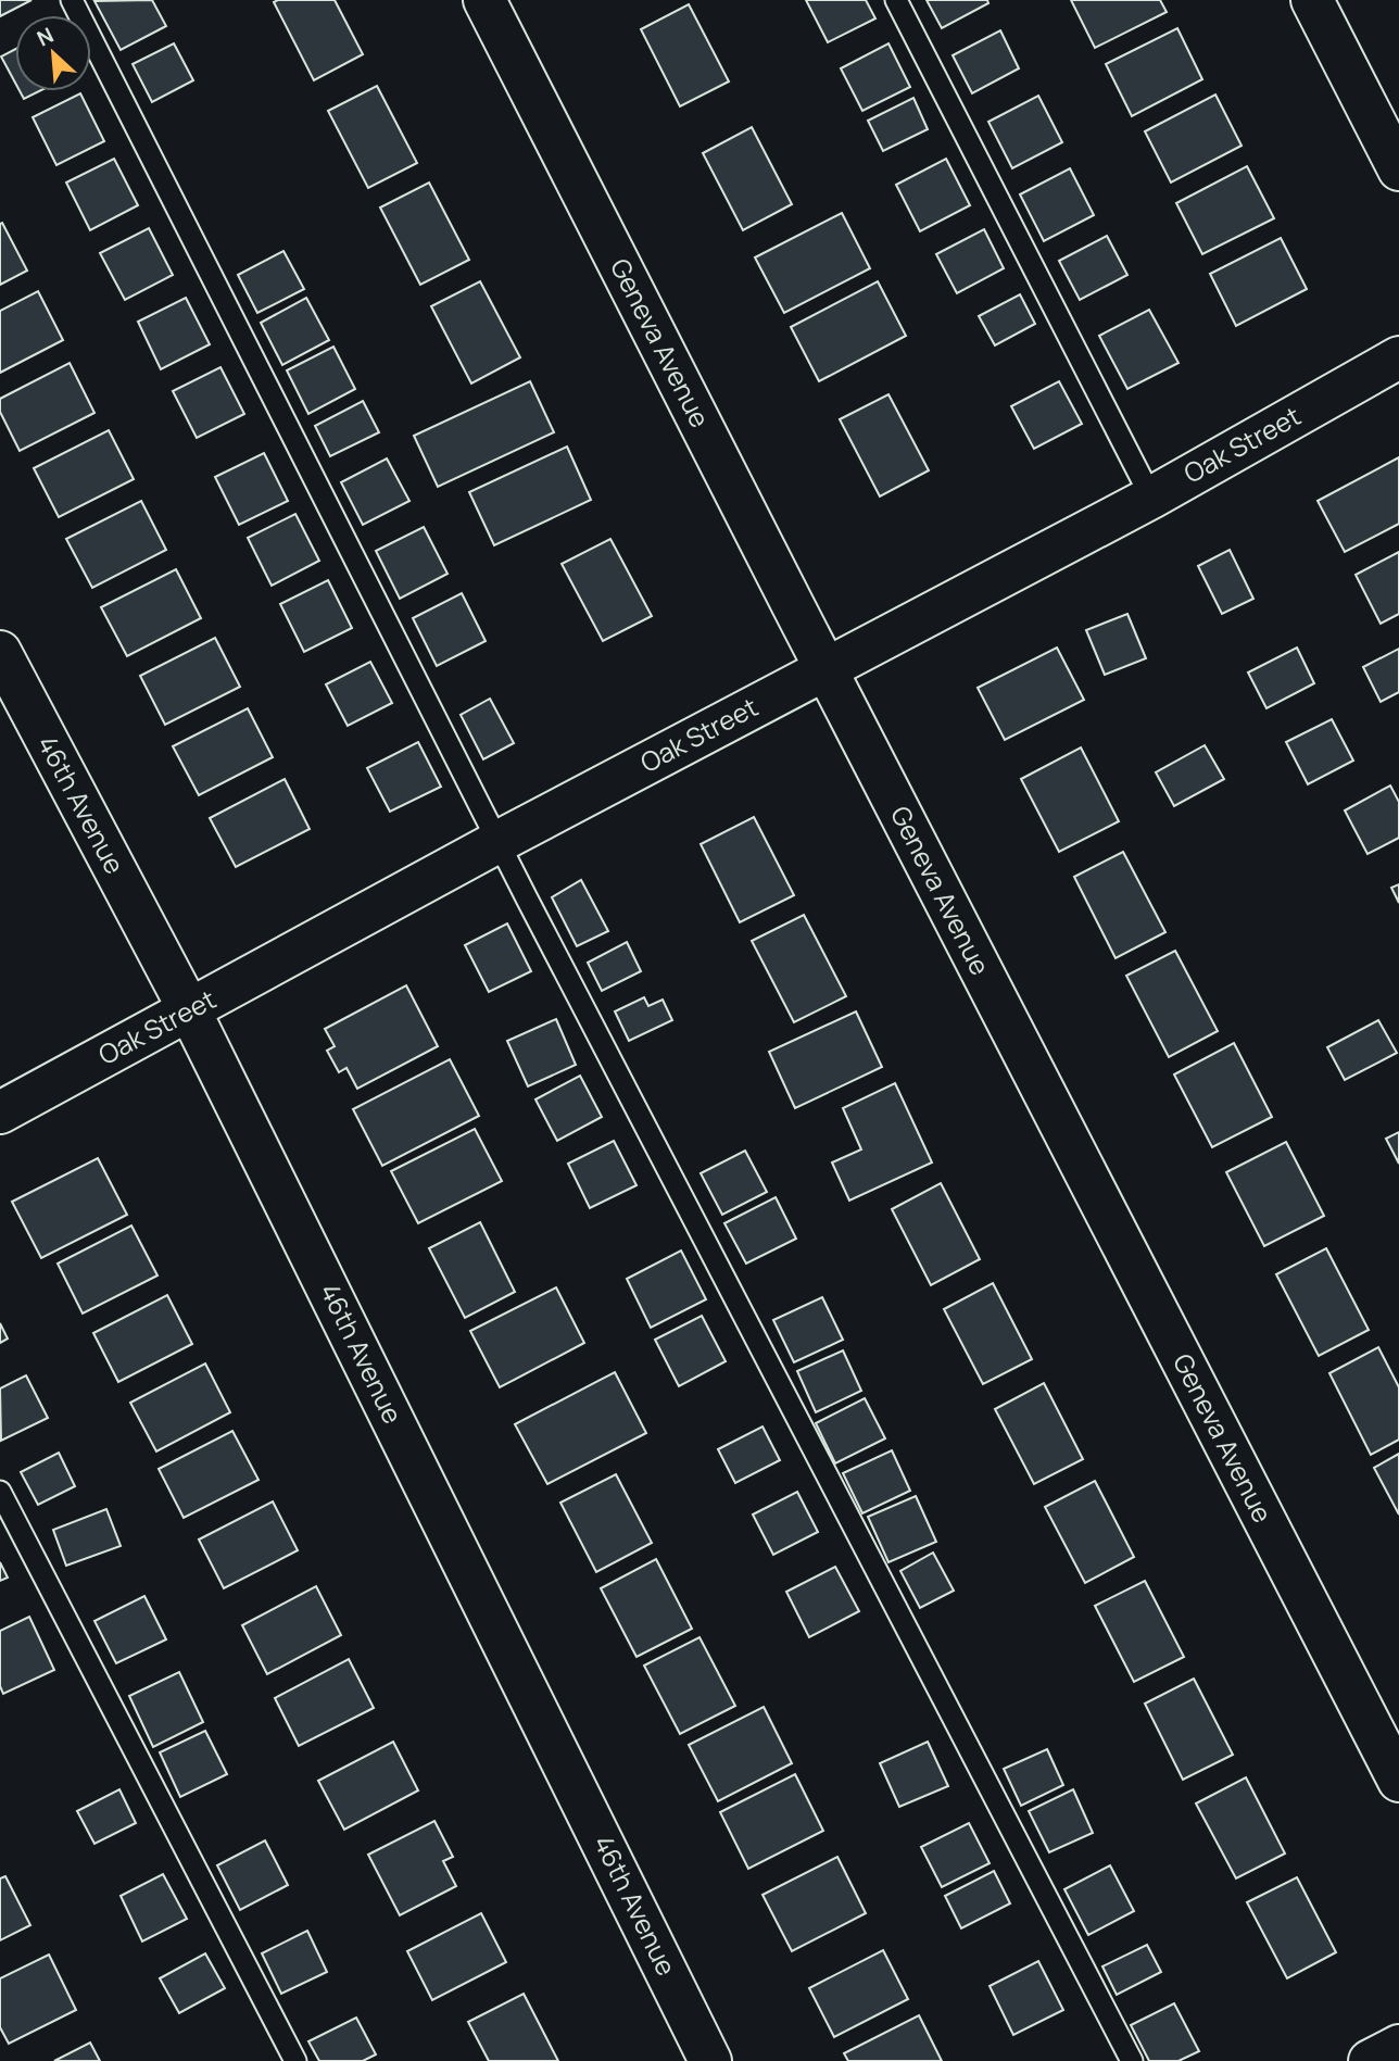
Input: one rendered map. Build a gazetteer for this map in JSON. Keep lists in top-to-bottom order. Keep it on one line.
{"streets":{"street":["Geneva Avenue","Oak Street","46th Avenue"]},"crossings":[["Geneva Avenue","Oak Street"],["Oak Street","46th Avenue"]],"north":"top left"}
